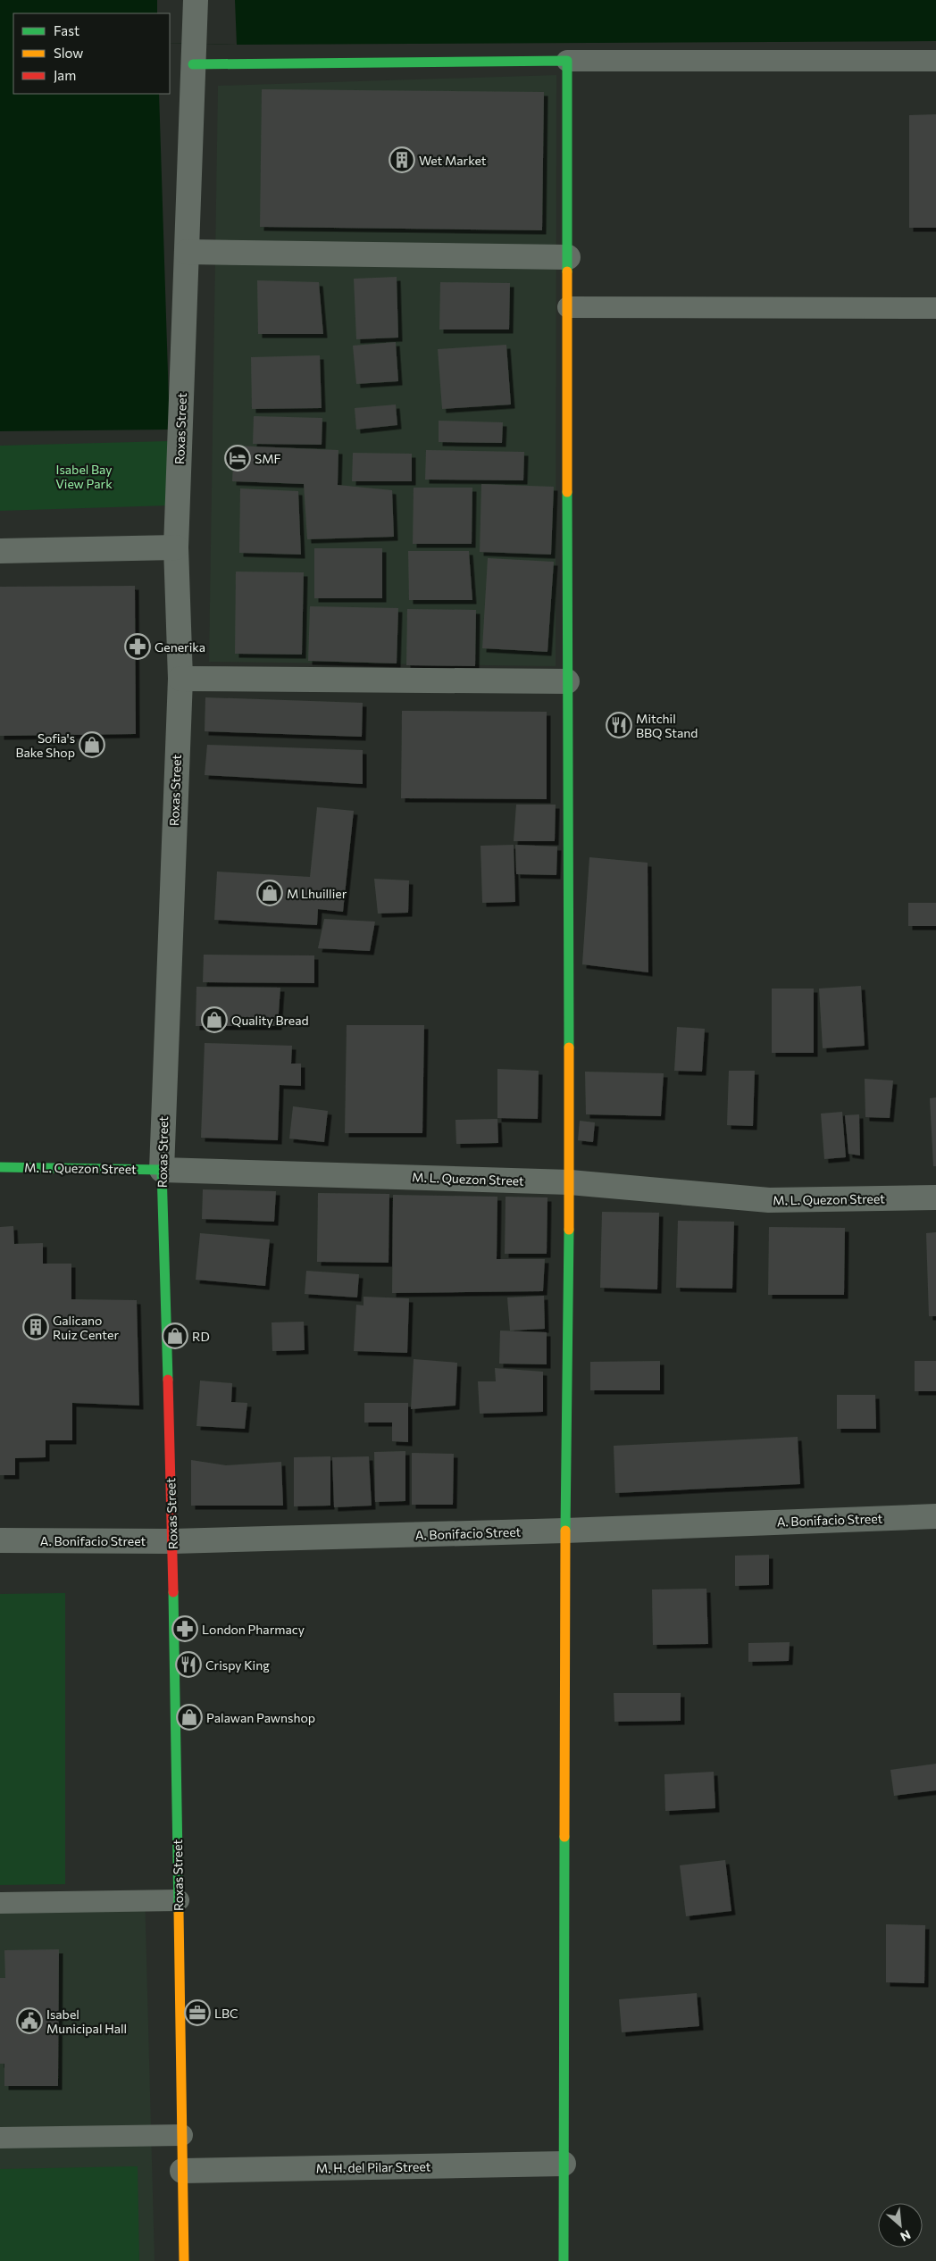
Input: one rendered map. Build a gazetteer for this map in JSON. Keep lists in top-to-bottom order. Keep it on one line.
{"streets":{"street":["Roxas Street","M. L. Quezon Street","A. Bonifacio Street","M. H. del Pilar Street"]},"crossings":[["Roxas Street","M. L. Quezon Street"],["Roxas Street","A. Bonifacio Street"],["Roxas Street","M. H. del Pilar Street"]],"parks":["Isabel Bay View Park"],"places":{"building":["Wet Market","Galicano Ruiz Center"],"hotel":["SMF"],"pharmacy":["Generika","London Pharmacy"],"restaurant":["Mitchil BBQ Stand","Crispy King"],"shop":["Sofia's Bake Shop","M Lhuillier","Quality Bread","RD","Palawan Pawnshop"],"office":["LBC"],"public building":["Isabel Municipal Hall"]},"legend":["Fast","Slow","Jam"],"north":"bottom right"}
